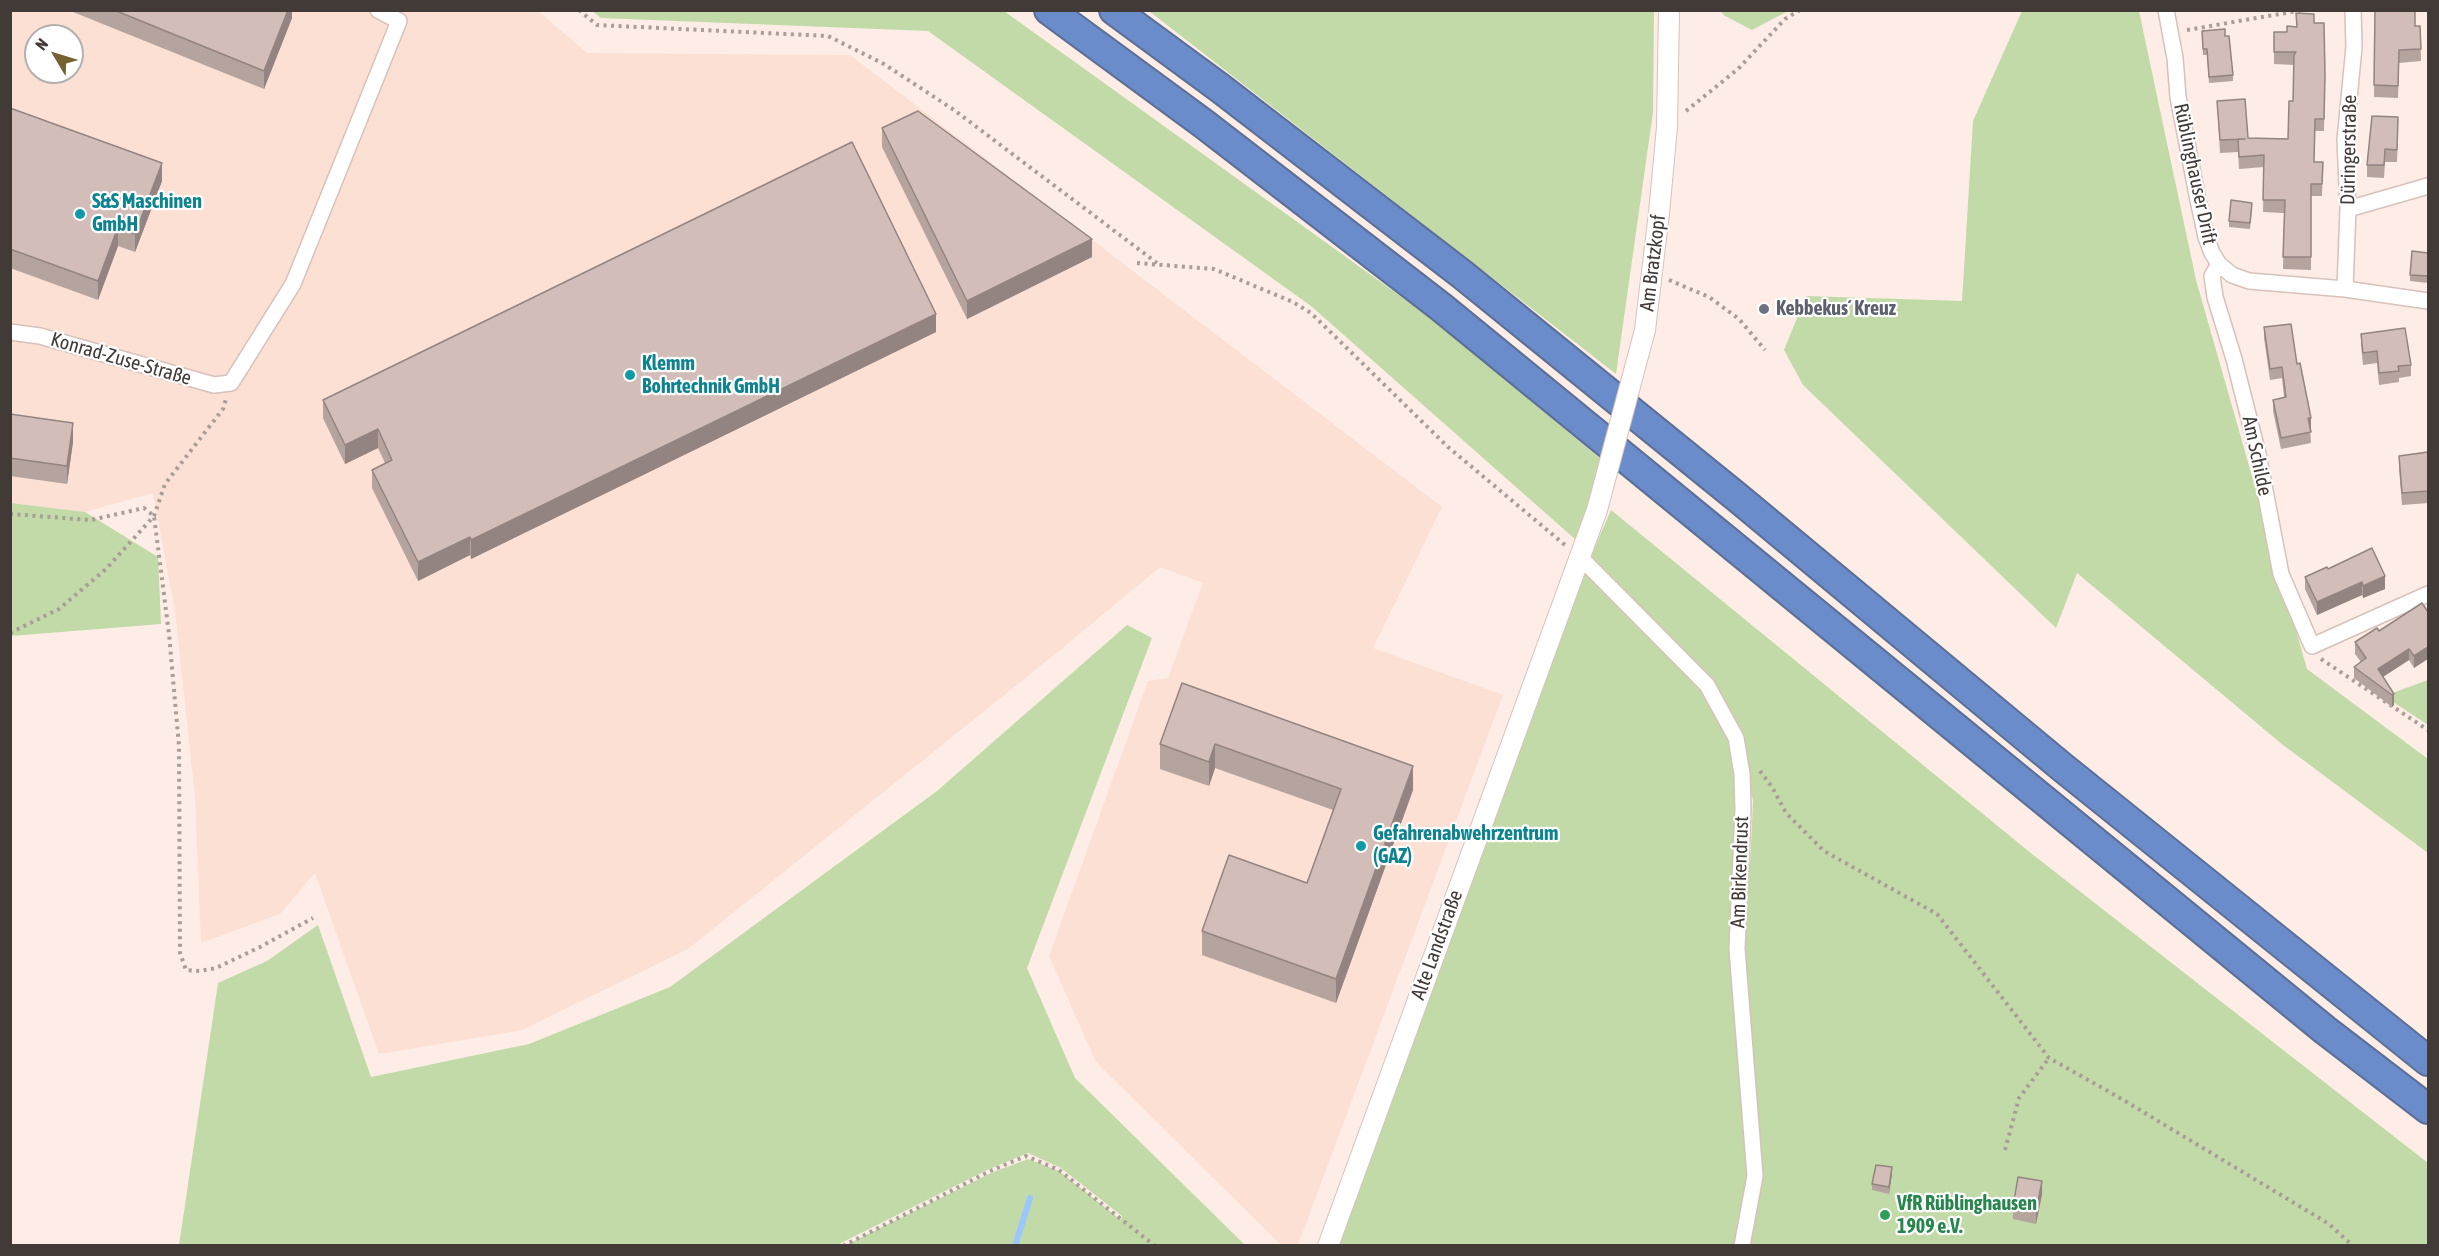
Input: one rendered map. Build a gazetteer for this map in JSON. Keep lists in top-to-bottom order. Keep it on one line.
{"streets":{"street":["Düringerstraße","Rüblinghauser Drift","Am Bratzkopf","Konrad-Zuse-Straße","Am Schilde","Am Birkendrust","Alte Landstraße"]},"crossings":[["Düringerstraße","Rüblinghauser Drift"],["Rüblinghauser Drift","Am Schilde"],["Am Bratzkopf","Alte Landstraße"],["Am Birkendrust","Alte Landstraße"]],"places":["S&S Maschinen GmbH","Kebbekus´ Kreuz","Klemm Bohrtechnik GmbH","Gefahrenabwehrzentrum (GAZ)","VfR Rüblinghausen 1909 e.V."],"north":"top left"}
